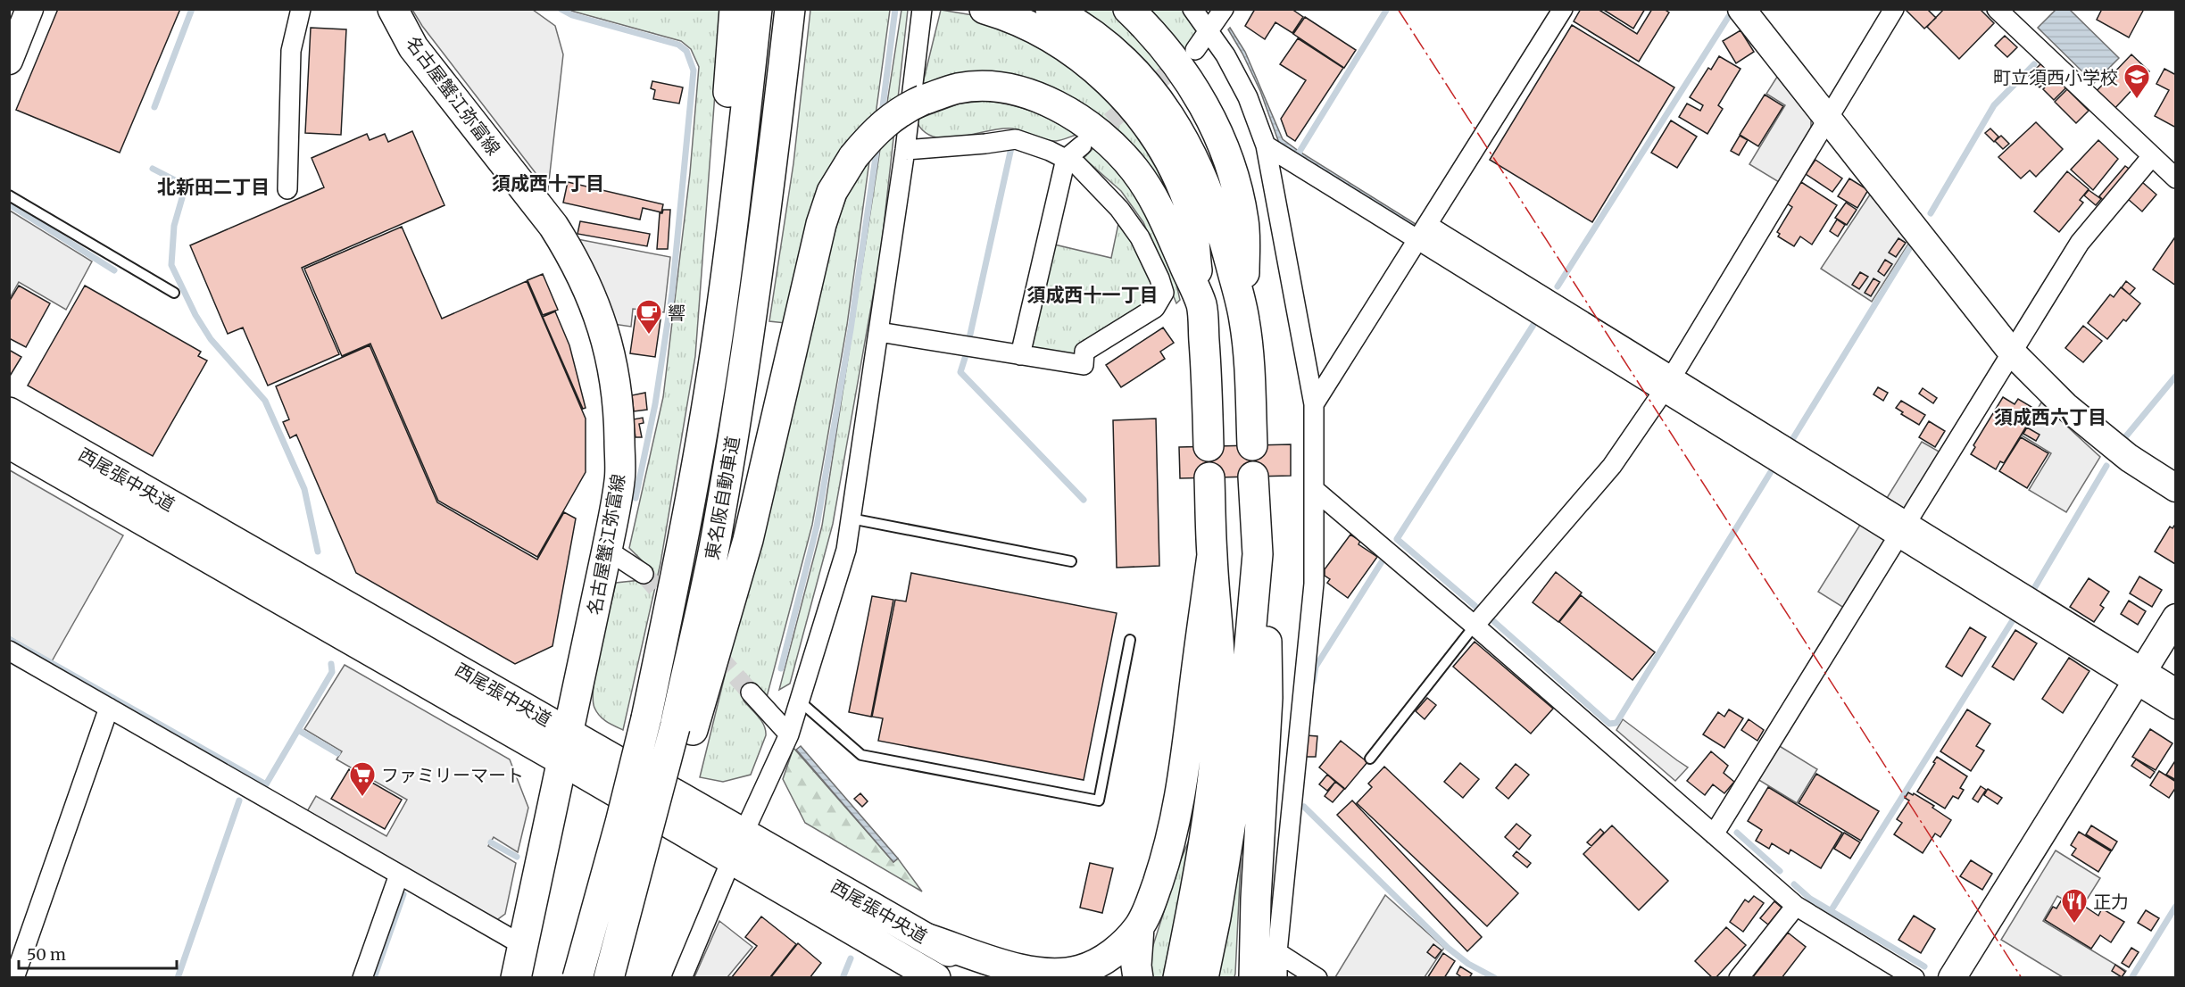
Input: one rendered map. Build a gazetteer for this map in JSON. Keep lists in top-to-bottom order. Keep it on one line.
{"streets":{"main road":["名古屋蟹江弥富線","西尾張中央道","東名阪自動車道"]},"crossings":[["名古屋蟹江弥富線","西尾張中央道"]],"districts":["須成西十丁目","北新田二丁目","須成西十一丁目","須成西六丁目"],"places":{"school or university":["町立須西小学校"],"cafe":["響"],"supermarket":["ファミリーマート"],"restaurant":["正力"]},"scale_bar":"50 m"}
